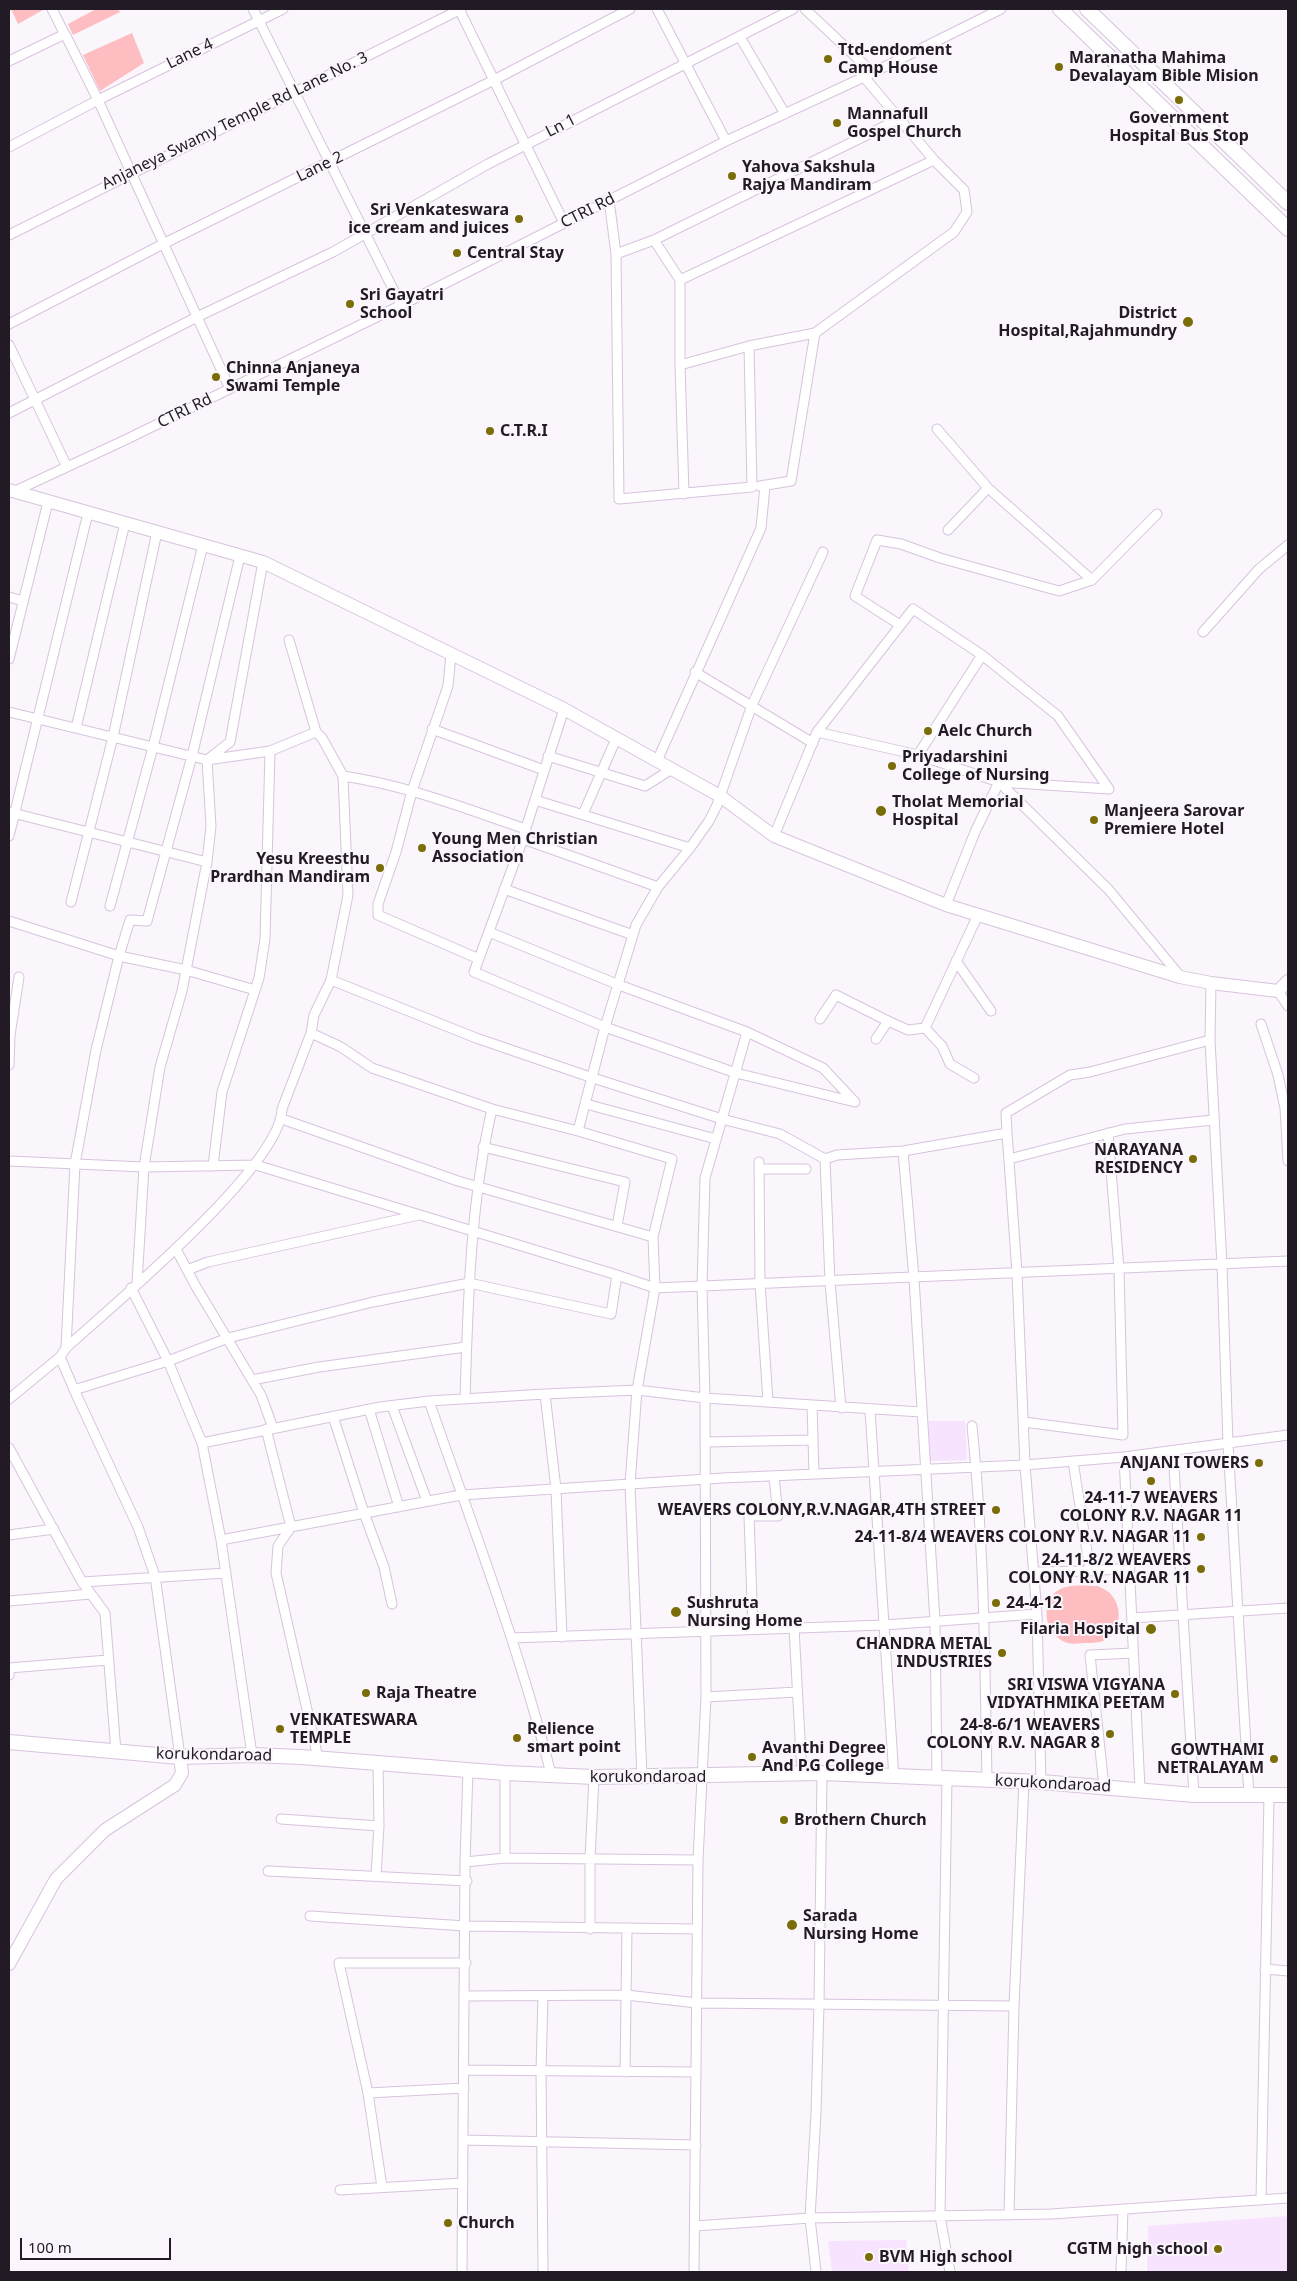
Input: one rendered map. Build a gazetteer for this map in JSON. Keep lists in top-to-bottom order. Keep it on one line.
{"streets":{"main road":["korukondaroad"],"street":["Lane 4","Anjaneya Swamy Temple Rd Lane No. 3","Ln 1","Lane 2","CTRI Rd"]},"places":["Ttd-endoment Camp House","Maranatha Mahima Devalayam Bible Mision","Government Hospital Bus Stop","Mannafull Gospel Church","Yahova Sakshula Rajya Mandiram","Sri Venkateswara ice cream and juices","Central Stay","Sri Gayatri School","District Hospital,Rajahmundry","Chinna Anjaneya Swami Temple","C.T.R.I","Aelc Church","Priyadarshini College of Nursing","Tholat Memorial Hospital","Manjeera Sarovar Premiere Hotel","Young Men Christian Association","Yesu Kreesthu Prardhan Mandiram","NARAYANA RESIDENCY","ANJANI TOWERS","24-11-7 WEAVERS COLONY R.V. NAGAR 11","WEAVERS COLONY,R.V.NAGAR,4TH STREET","24-11-8/4 WEAVERS COLONY R.V. NAGAR 11","24-11-8/2 WEAVERS COLONY R.V. NAGAR 11","24-4-12","Sushruta Nursing Home","Filaria Hospital","CHANDRA METAL INDUSTRIES","Raja Theatre","SRI VISWA VIGYANA VIDYATHMIKA PEETAM","VENKATESWARA TEMPLE","24-8-6/1 WEAVERS COLONY R.V. NAGAR 8","Relience smart point","Avanthi Degree And P.G College","GOWTHAMI NETRALAYAM","Brothern Church","Sarada Nursing Home","Church","CGTM high school","BVM High school"],"scale_bar":"100 m"}
